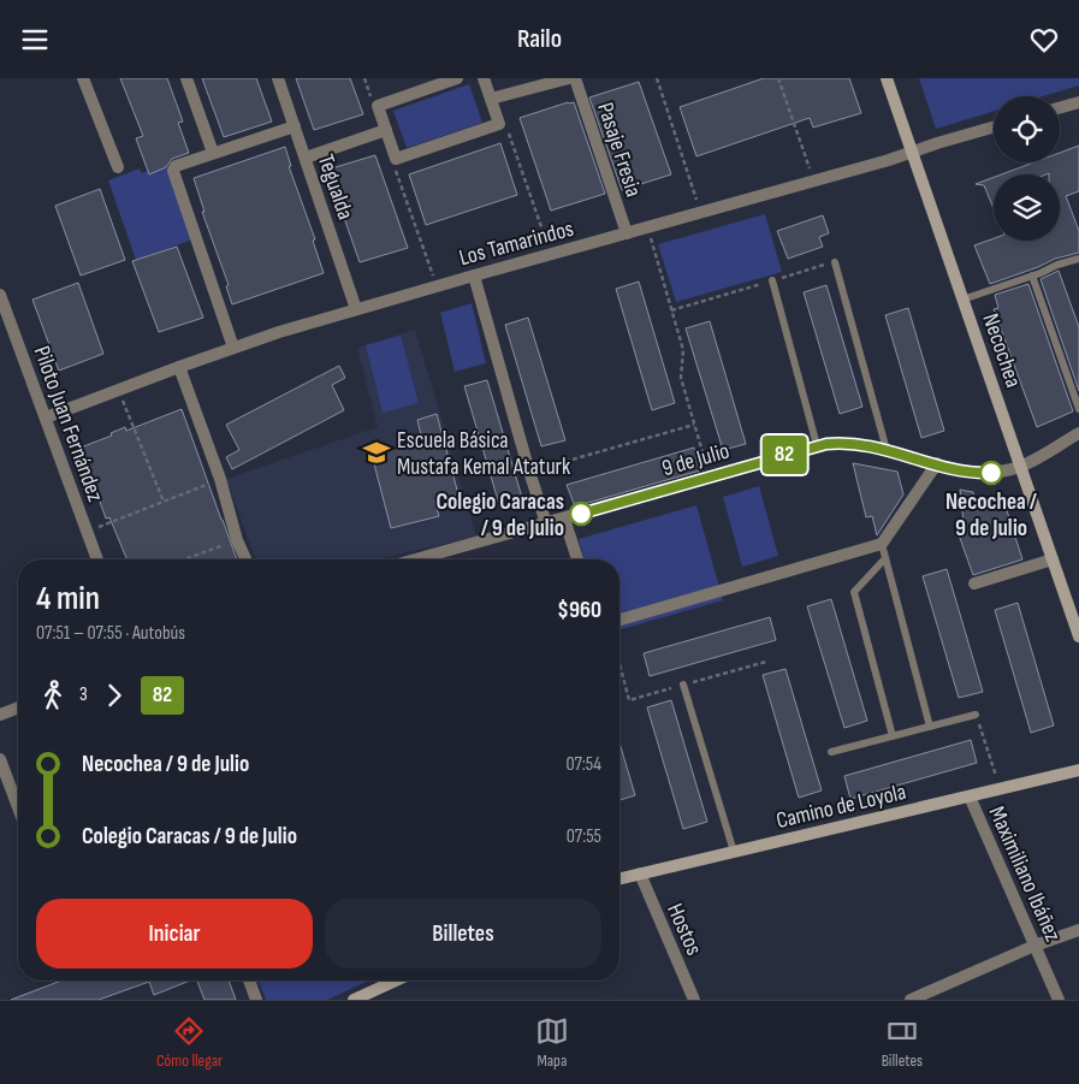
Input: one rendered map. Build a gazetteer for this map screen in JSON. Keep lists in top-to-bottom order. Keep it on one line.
{"streets":{"street":["Pasaje Fresia","Tegualda","Los Tamarindos","Necochea","Piloto Juan Fernández","9 de Julio","Camino de Loyola","Maximiliano Ibáñez","Hostos"]},"crossings":[["Pasaje Fresia","Los Tamarindos"],["Tegualda","Los Tamarindos"],["Los Tamarindos","Necochea"],["Los Tamarindos","Piloto Juan Fernández"],["Necochea","9 de Julio"],["Camino de Loyola","Maximiliano Ibáñez"],["Camino de Loyola","Hostos"]],"places":{"school or university":["Escuela Básica Mustafa Kemal Ataturk"],"other":["Necochea / 9 de Julio","Colegio Caracas / 9 de Julio"]},"lines":["bus line 82"],"page":{"header":"Railo","on_map":"82","heading":["4 min","07:51 – 07:55 · Autobús","$960"],"legs":["3","82"],"list":[{"name":"Necochea / 9 de Julio","value":"07:54"},{"name":"Colegio Caracas / 9 de Julio","value":"07:55"}],"buttons":["Iniciar","Billetes"],"tabs":["Cómo llegar","Mapa","Billetes"]}}
